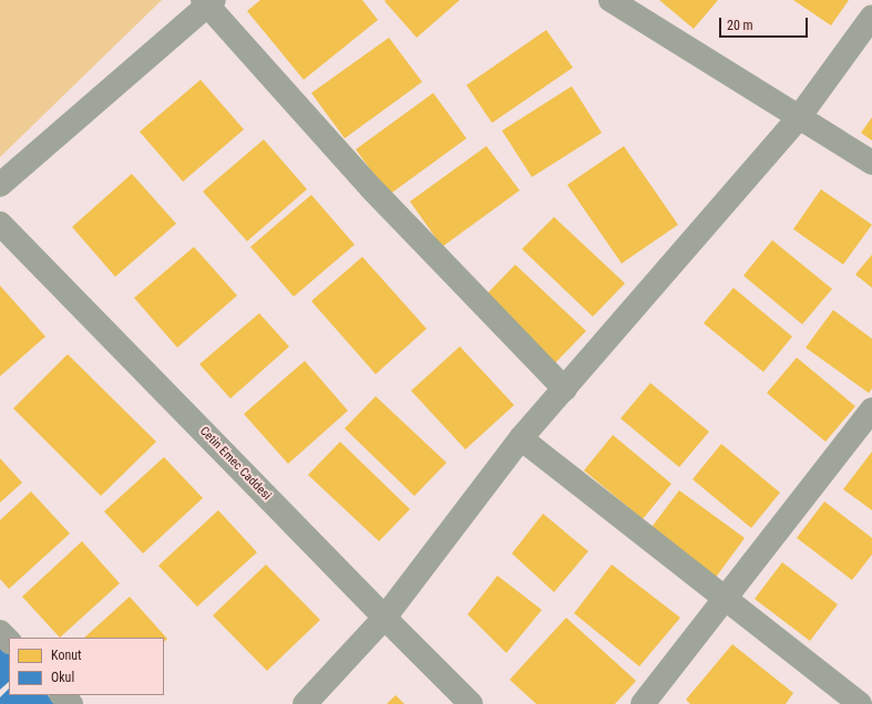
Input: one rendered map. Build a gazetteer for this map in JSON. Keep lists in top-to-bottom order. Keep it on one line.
{"streets":{"street":["Cetin Emec Caddesi"]},"legend":["Konut","Okul"],"scale_bar":"20 m"}
